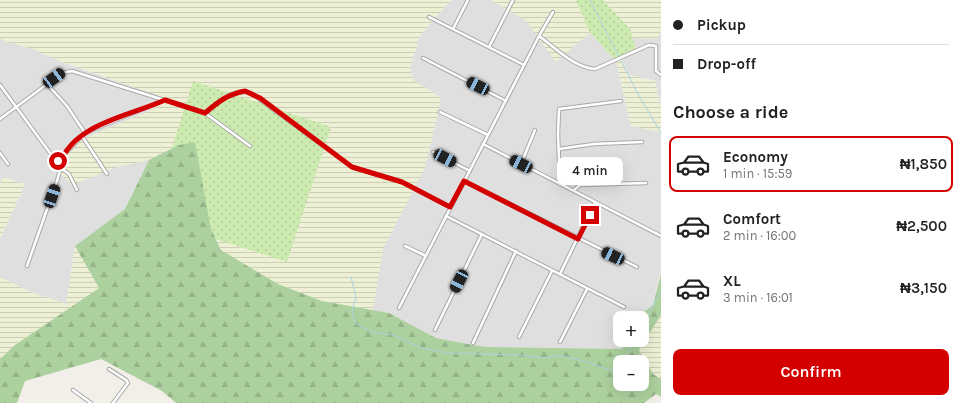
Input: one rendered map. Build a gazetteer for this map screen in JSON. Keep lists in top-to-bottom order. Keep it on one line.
{"page":{"banner":["Pickup","Drop-off"],"heading":"Choose a ride","list":[{"name":"Economy","note":"1 min · 15:59","value":"₦1,850"},{"name":"Comfort","note":"2 min · 16:00","value":"₦2,500"},{"name":"XL","note":"3 min · 16:01","value":"₦3,150"}],"bubble":"4 min","map_buttons":["+","−"],"buttons":"Confirm"}}
